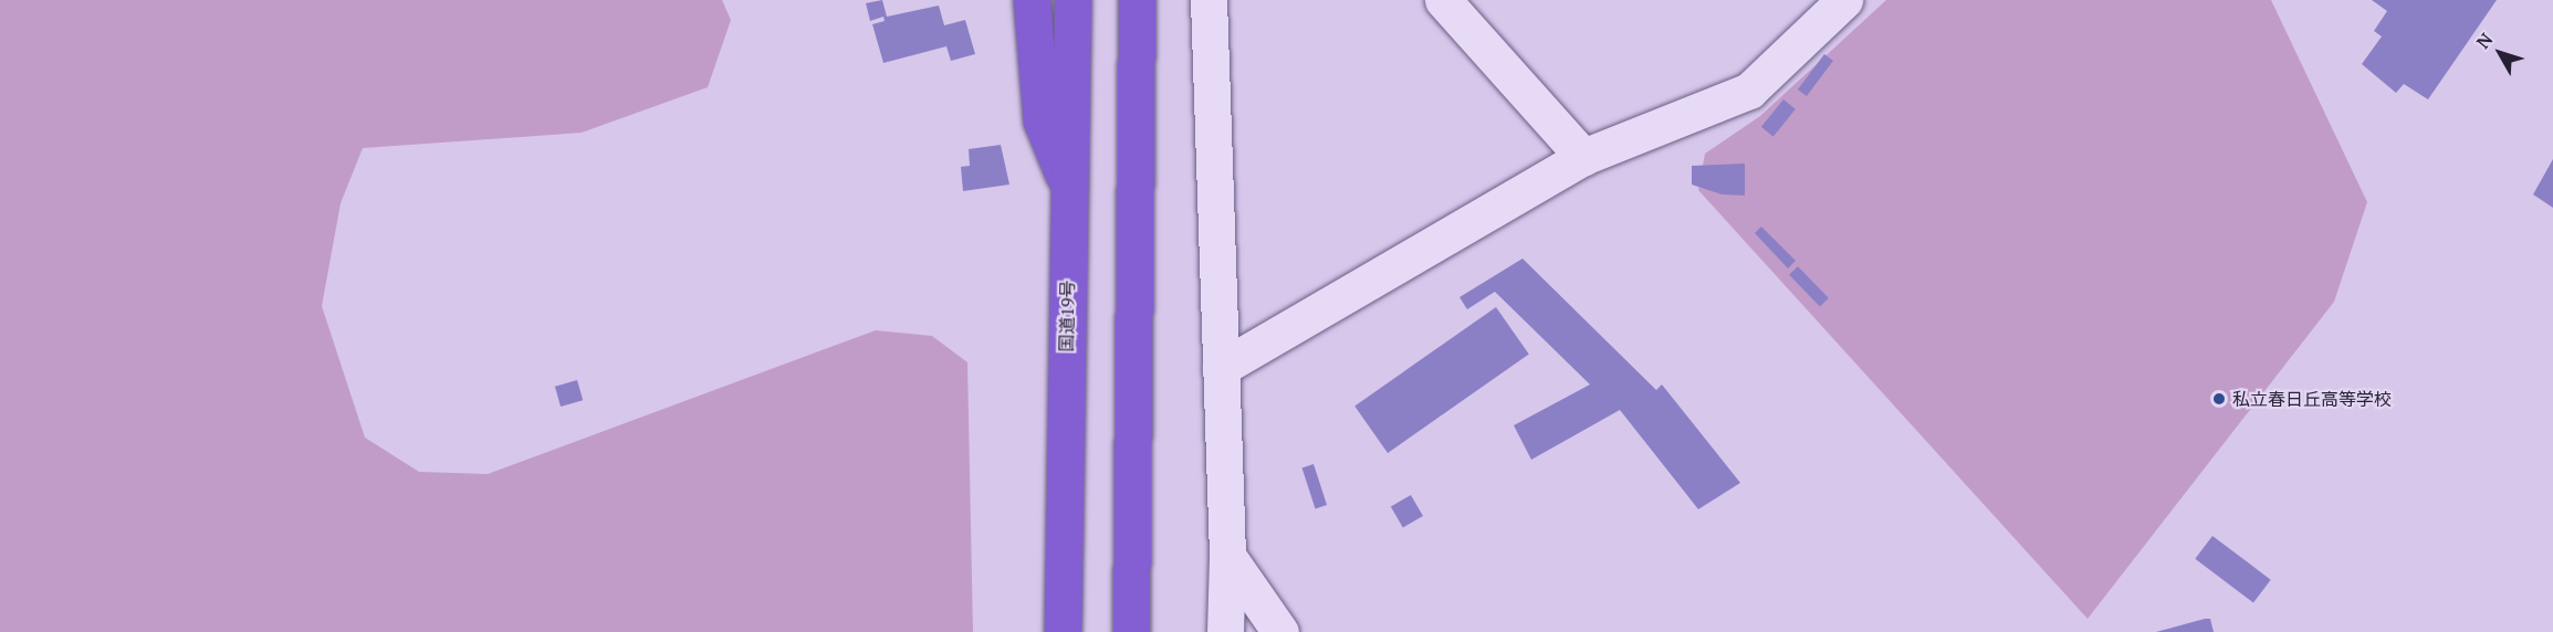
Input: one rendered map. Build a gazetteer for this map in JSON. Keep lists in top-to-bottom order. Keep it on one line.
{"streets":{"highway":["国道19号"]},"places":["私立春日丘高等学校"],"north":"top left"}
